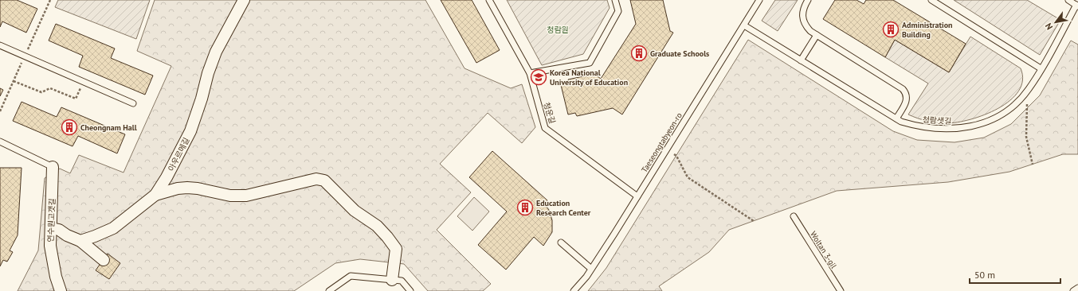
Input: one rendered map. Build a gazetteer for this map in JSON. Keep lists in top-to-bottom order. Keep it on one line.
{"streets":{"street":["아우르메길","연수원고갯길"],"lane":["청운길","청람샛길","Taeseongtabyeon-ro","Woltan 3-gil"]},"crossings":[["청운길","Taeseongtabyeon-ro"],["청람샛길","Taeseongtabyeon-ro"]],"parks":["청람원"],"places":{"building":["Administration Building","Graduate Schools","Cheongnam Hall","Education Research Center"],"school or university":["Korea National University of Education"]},"scale_bar":"50 m","north":"bottom left"}
